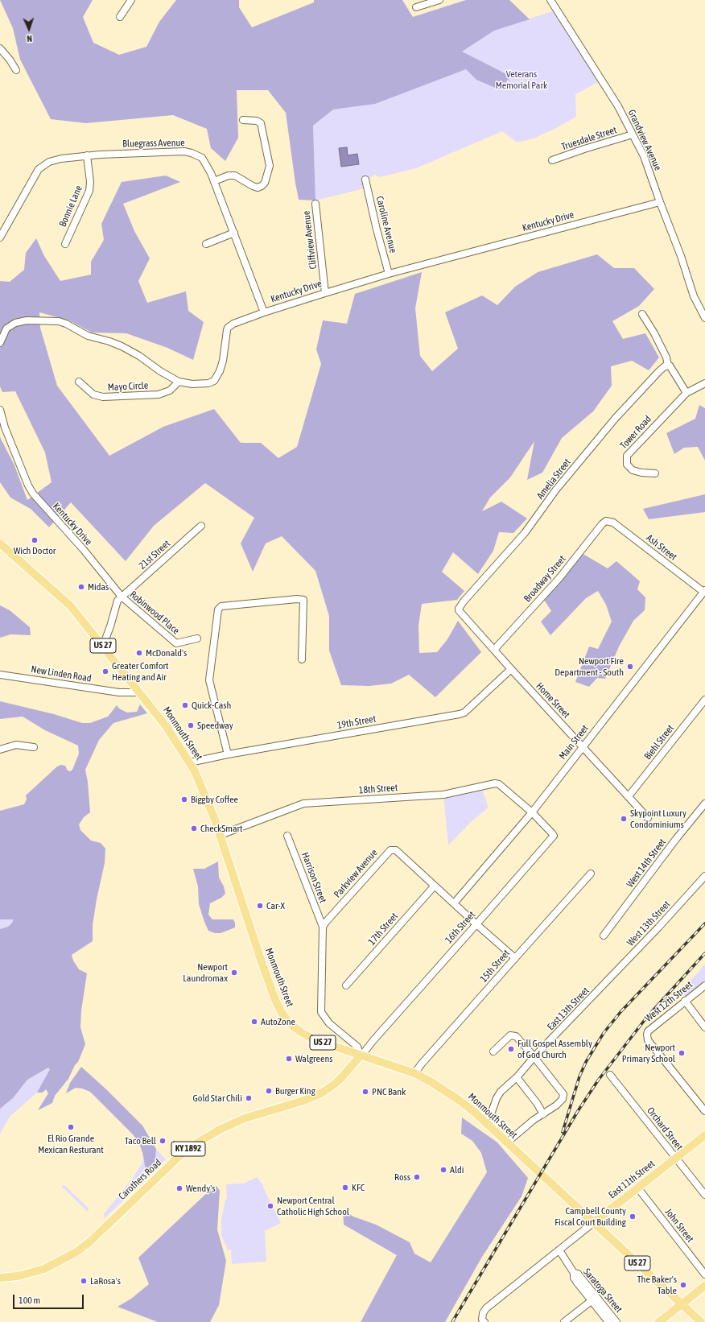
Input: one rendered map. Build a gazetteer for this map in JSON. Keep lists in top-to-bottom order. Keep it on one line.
{"streets":{"main road":["US 27","Monmouth Street","KY 1892","Carothers Road","East 11th Street"],"street":["Truesdale Street","Grandview Avenue","Bluegrass Avenue","Bonnie Lane","Kentucky Drive","Caroline Avenue","Cliffview Avenue","Mayo Circle","Tower Road","Amelia Street","Ash Street","21st Street","Broadway Street","Robinwood Place","New Linden Road","Home Street","19th Street","Main Street","Biehl Street","18th Street","West 14th Street","Parkview Avenue","Harrison Street","West 13th Street","16th Street","17th Street","15th Street","West 12th Street","East 13th Street","Orchard Street","John Street","Saratoga Street"]},"crossings":[["Truesdale Street","Grandview Avenue"],["Grandview Avenue","Kentucky Drive"],["Bluegrass Avenue","Bonnie Lane"],["Bluegrass Avenue","Kentucky Drive"],["Kentucky Drive","Caroline Avenue"],["Kentucky Drive","Cliffview Avenue"],["Kentucky Drive","Mayo Circle"],["Kentucky Drive","21st Street"],["Kentucky Drive","Robinwood Place"],["Amelia Street","Home Street"],["Ash Street","Broadway Street"],["Ash Street","Main Street"],["21st Street","Robinwood Place"],["Broadway Street","Home Street"],["New Linden Road","Monmouth Street"],["Home Street","19th Street"],["Home Street","Main Street"],["Home Street","Biehl Street"],["19th Street","Monmouth Street"],["Monmouth Street","18th Street"],["Monmouth Street","16th Street"],["Monmouth Street","15th Street"],["Monmouth Street","East 13th Street"],["Monmouth Street","Carothers Road"],["Monmouth Street","East 11th Street"],["Main Street","18th Street"],["Main Street","Parkview Avenue"],["Main Street","16th Street"],["18th Street","16th Street"],["Parkview Avenue","Harrison Street"],["Parkview Avenue","16th Street"],["Parkview Avenue","17th Street"],["Parkview Avenue","15th Street"],["West 13th Street","East 13th Street"],["16th Street","Carothers Road"],["Orchard Street","East 11th Street"],["East 11th Street","John Street"],["East 11th Street","Saratoga Street"]],"parks":["Veterans Memorial Park"],"places":["Wich Doctor","Midas","McDonald's","Newport Fire Department - South","Greater Comfort Heating and Air","Quick-Cash","Speedway","Biggby Coffee","Skypoint Luxury Condominiums","CheckSmart","Car-X","Newport Laundromax","AutoZone","Full Gospel Assembly of God Church","Newport Primary School","Walgreens","Burger King","PNC Bank","Gold Star Chili","El Rio Grande Mexican Resturant","Taco Bell","Aldi","Ross","KFC","Wendy's","Newport Central Catholic High School","Campbell County Fiscal Court Building","LaRosa's","The Baker's Table"],"scale_bar":"100 m","north":"bottom"}
